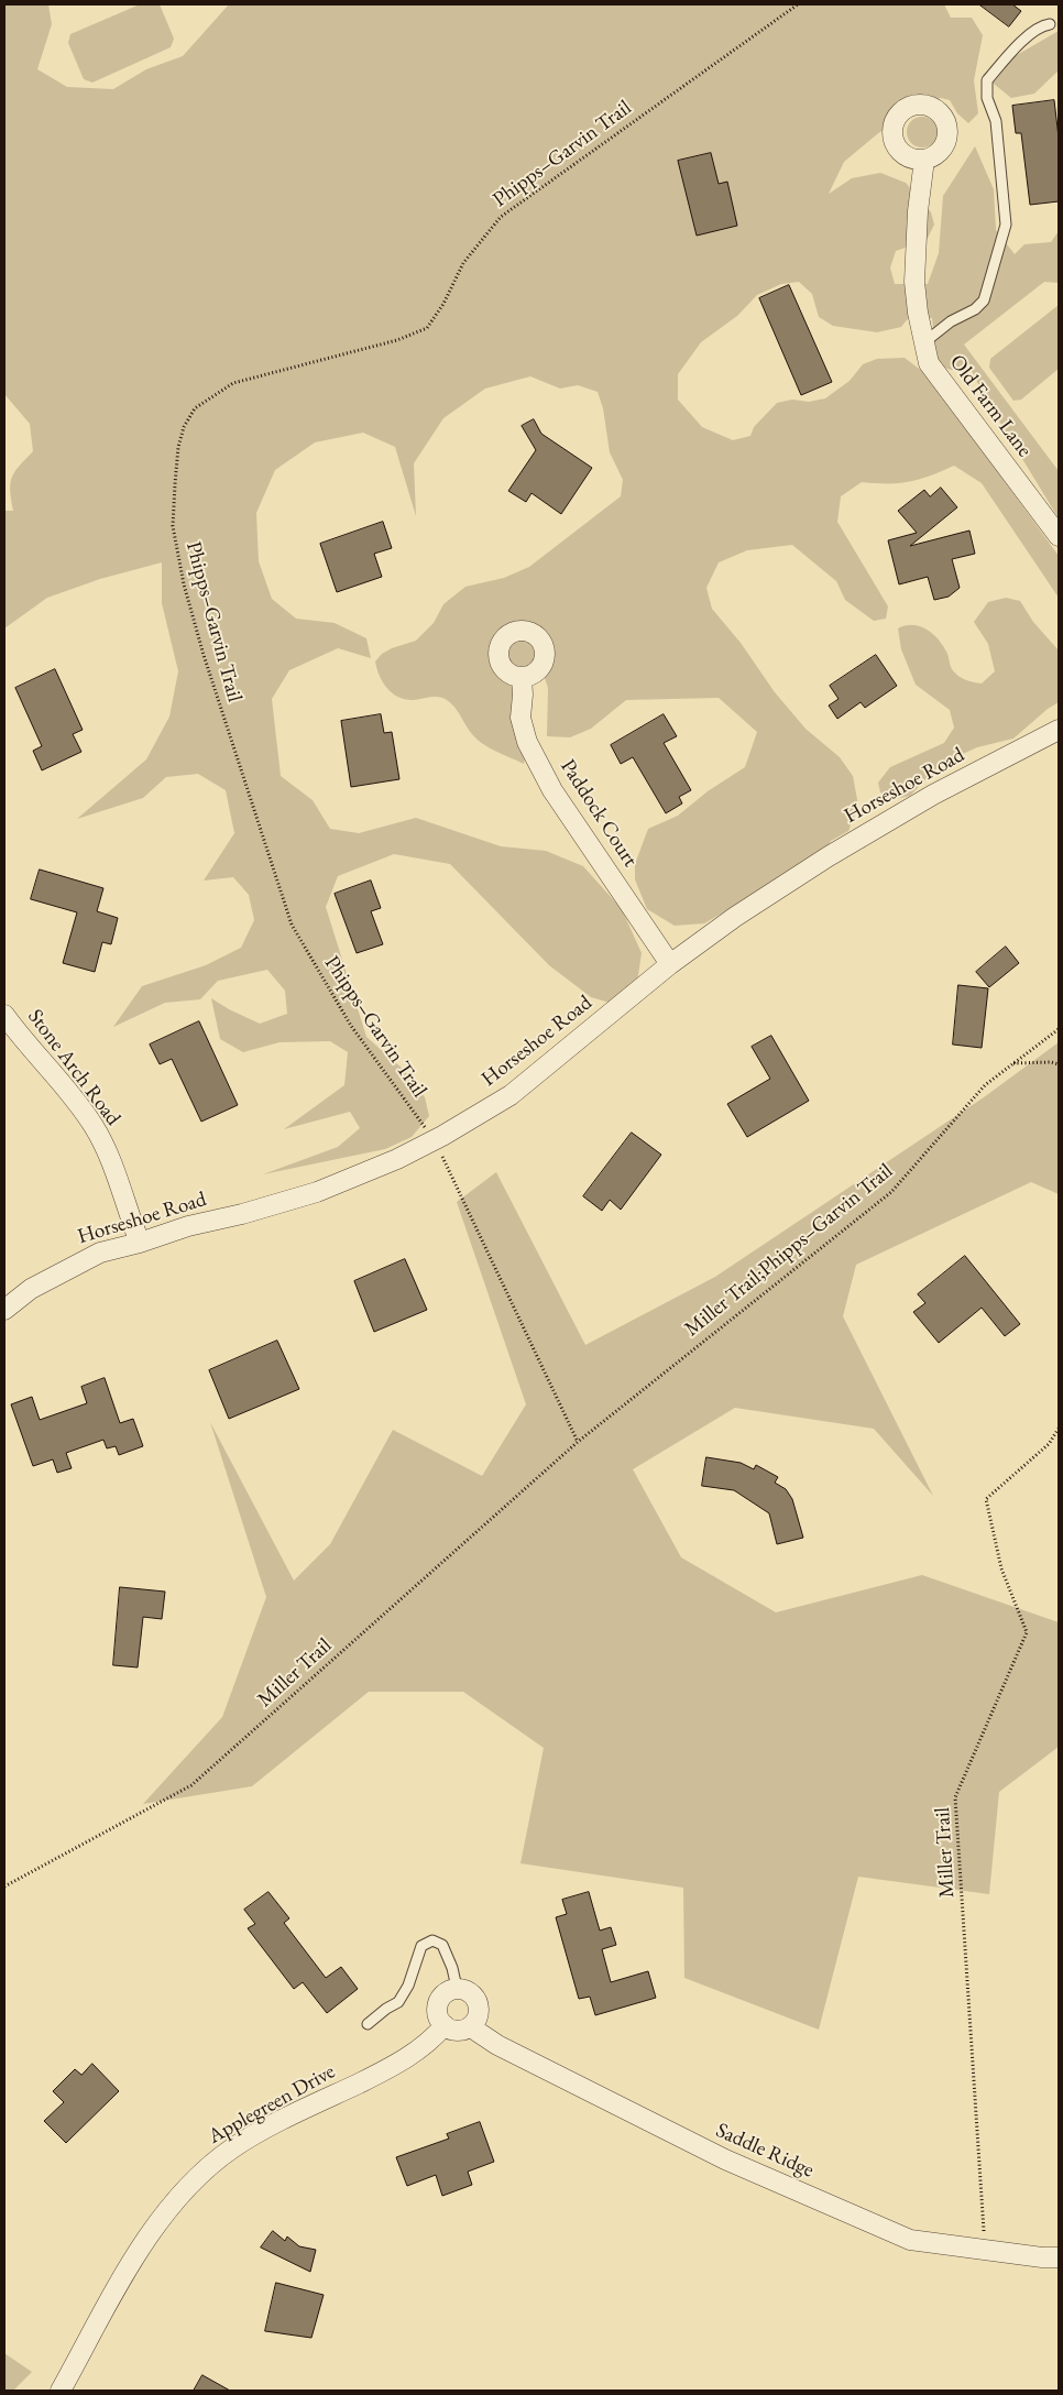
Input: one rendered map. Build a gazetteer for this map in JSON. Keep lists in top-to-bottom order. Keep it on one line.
{"streets":{"street":["Old Farm Lane","Horseshoe Road","Paddock Court","Stone Arch Road","Applegreen Drive","Saddle Ridge"],"path":["Phipps–Garvin Trail","Miller Trail;Phipps–Garvin Trail","Miller Trail"]},"crossings":[["Phipps–Garvin Trail","Horseshoe Road"],["Phipps–Garvin Trail","Miller Trail;Phipps–Garvin Trail"],["Phipps–Garvin Trail","Miller Trail"],["Horseshoe Road","Paddock Court"],["Horseshoe Road","Stone Arch Road"],["Miller Trail;Phipps–Garvin Trail","Miller Trail"],["Miller Trail","Saddle Ridge"],["Applegreen Drive","Saddle Ridge"]]}
